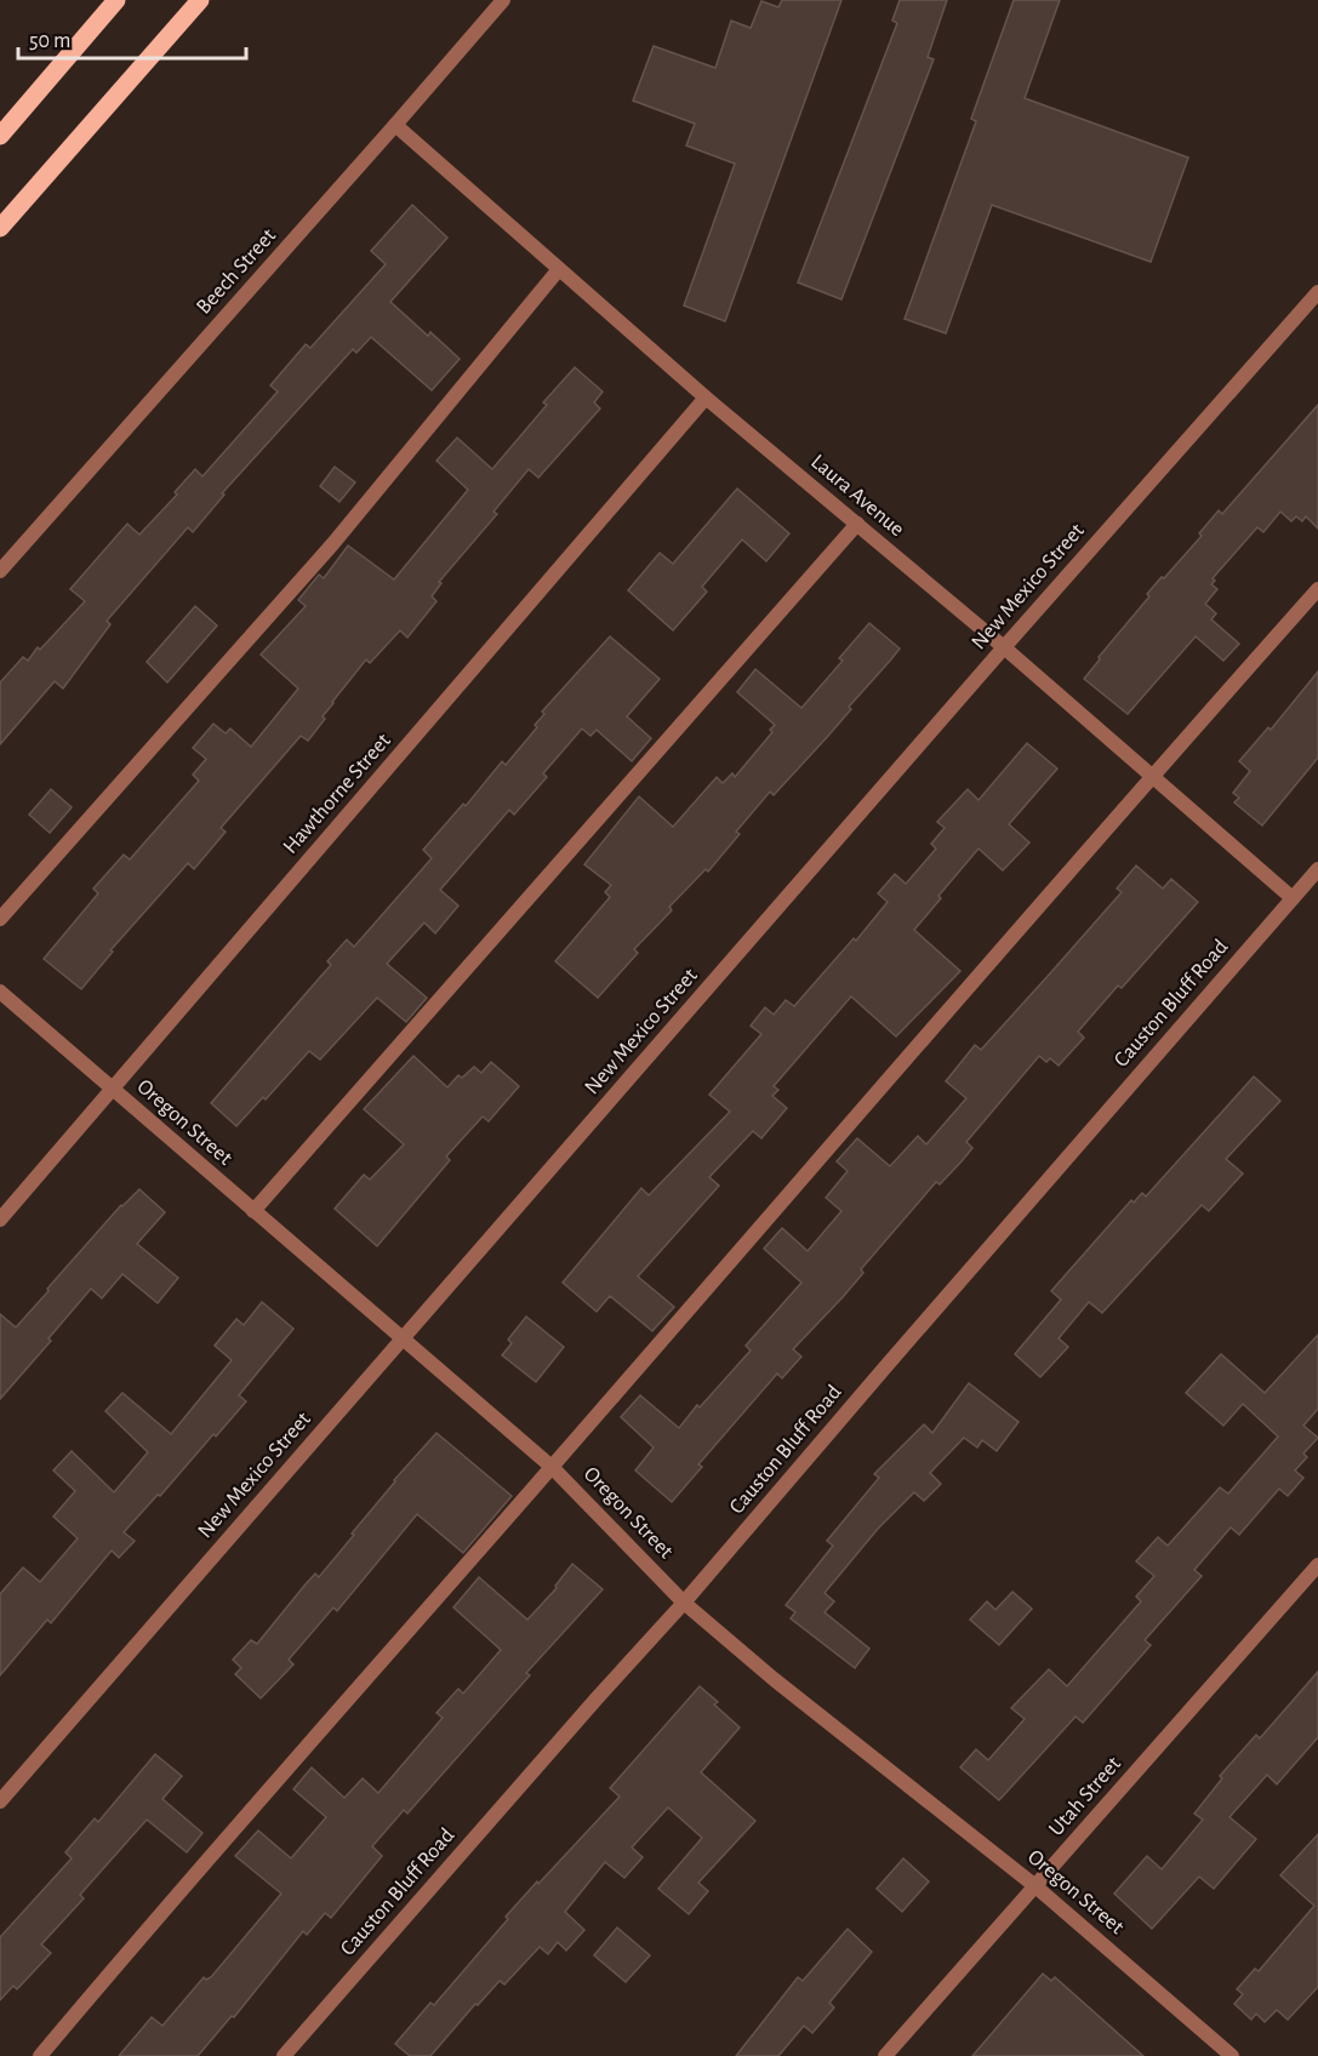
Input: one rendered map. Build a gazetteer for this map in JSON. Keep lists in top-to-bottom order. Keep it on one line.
{"streets":{"street":["Beech Street","Laura Avenue","New Mexico Street","Hawthorne Street","Causton Bluff Road","Oregon Street","Utah Street"]},"crossings":[["Beech Street","Laura Avenue"],["Laura Avenue","New Mexico Street"],["Laura Avenue","Hawthorne Street"],["Laura Avenue","Causton Bluff Road"],["New Mexico Street","Oregon Street"],["Hawthorne Street","Oregon Street"],["Causton Bluff Road","Oregon Street"],["Oregon Street","Utah Street"]],"scale_bar":"50 m"}
